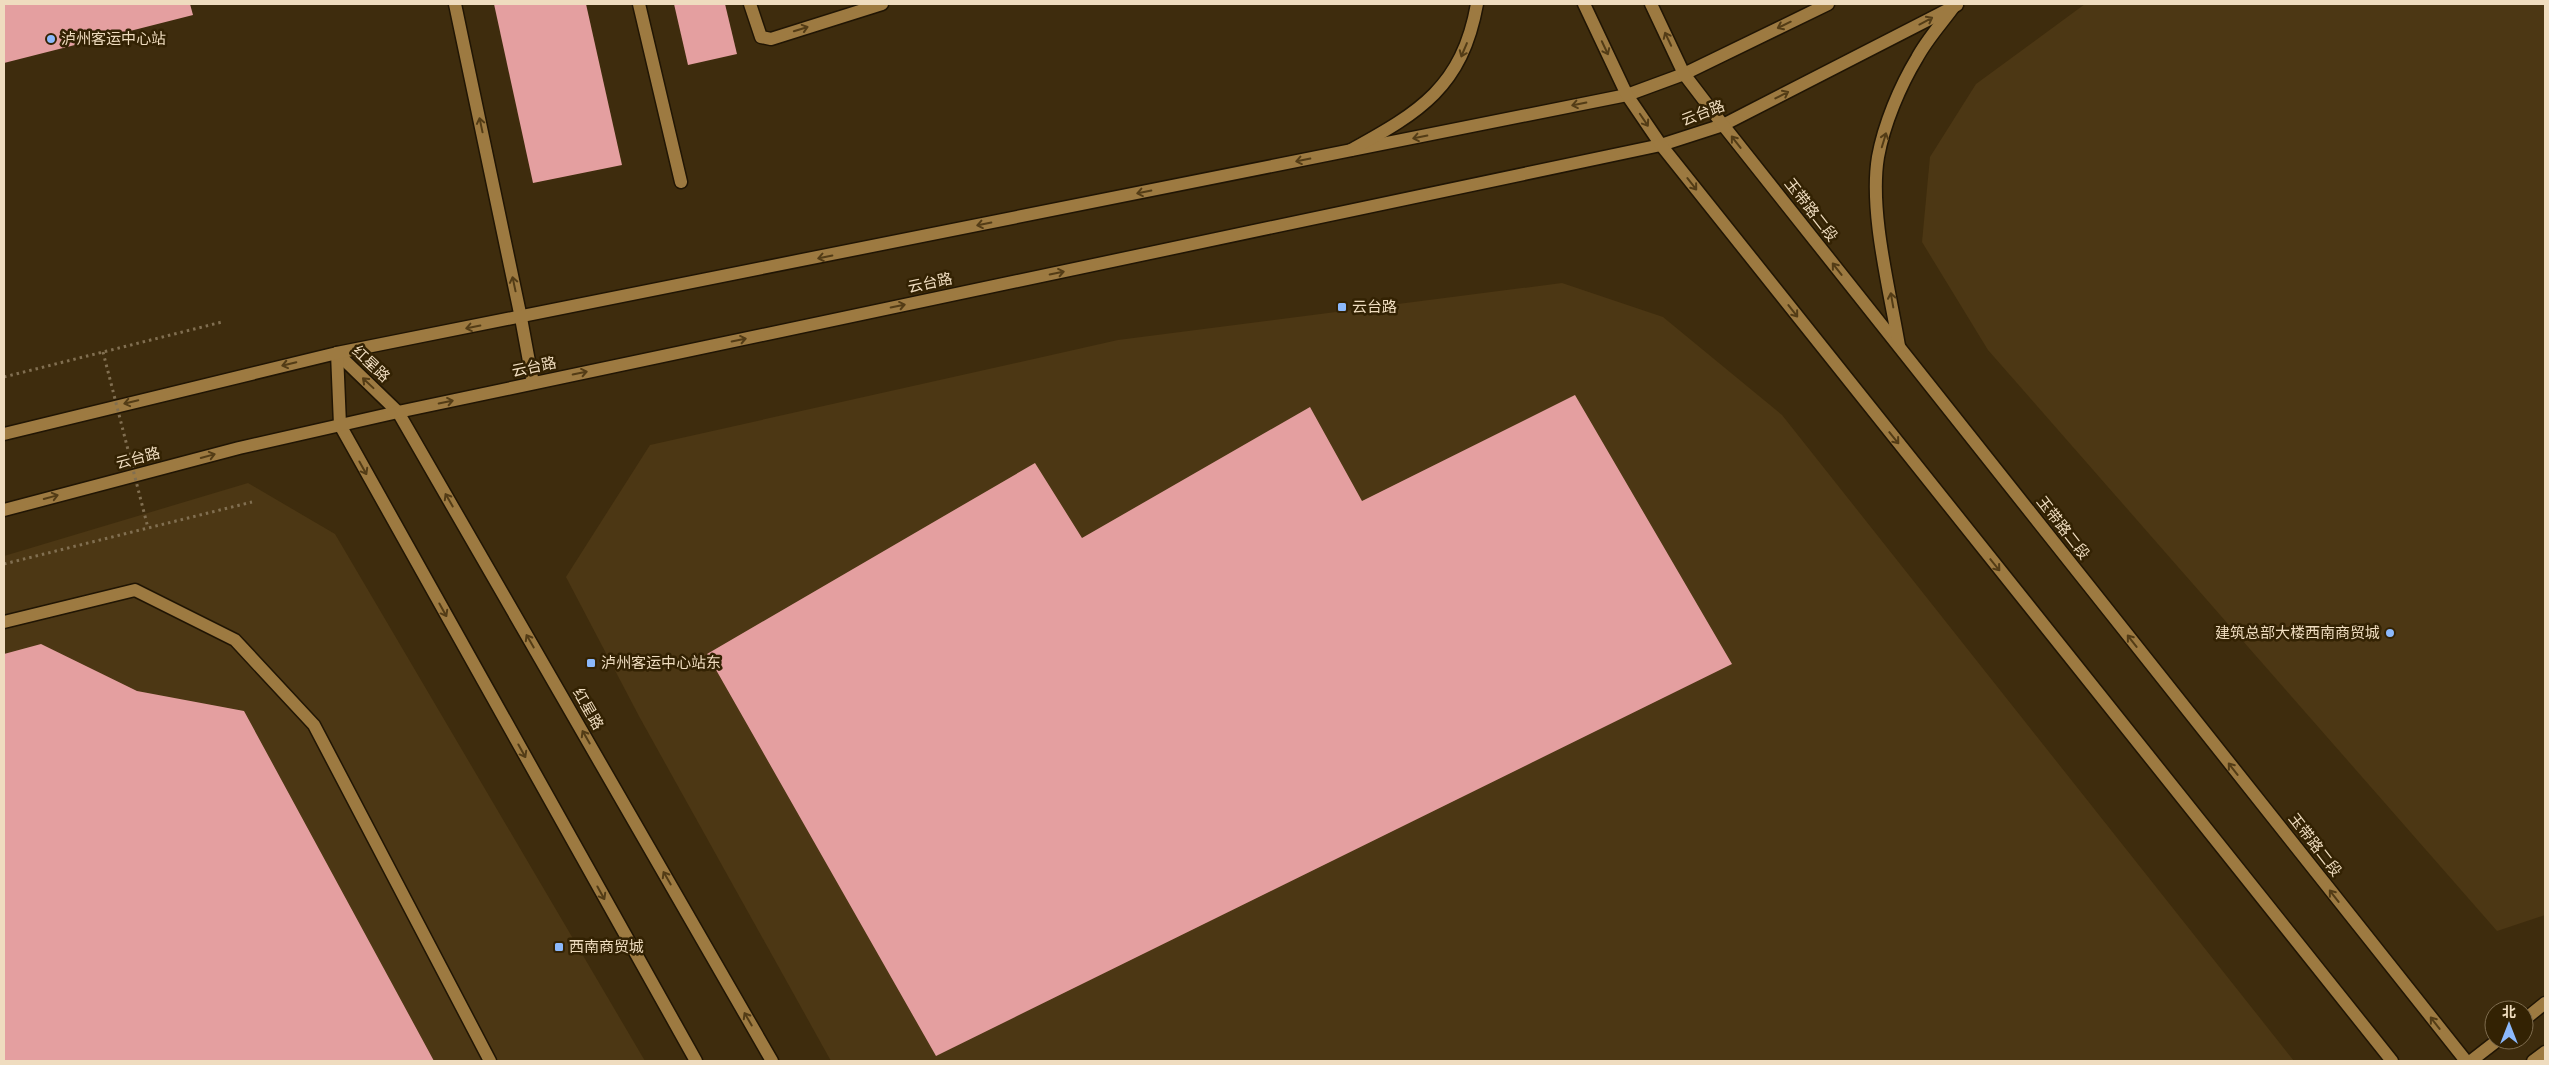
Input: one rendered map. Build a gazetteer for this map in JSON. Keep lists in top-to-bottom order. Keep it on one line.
{"streets":{"street":["云台路","玉带路二段","红星路"]},"crossings":[["云台路","玉带路二段"],["云台路","红星路"]],"places":{"other":["泸州客运中心站","建筑总部大楼西南商贸城"],"transit":["云台路","泸州客运中心站东","西南商贸城"]},"north":"top"}
